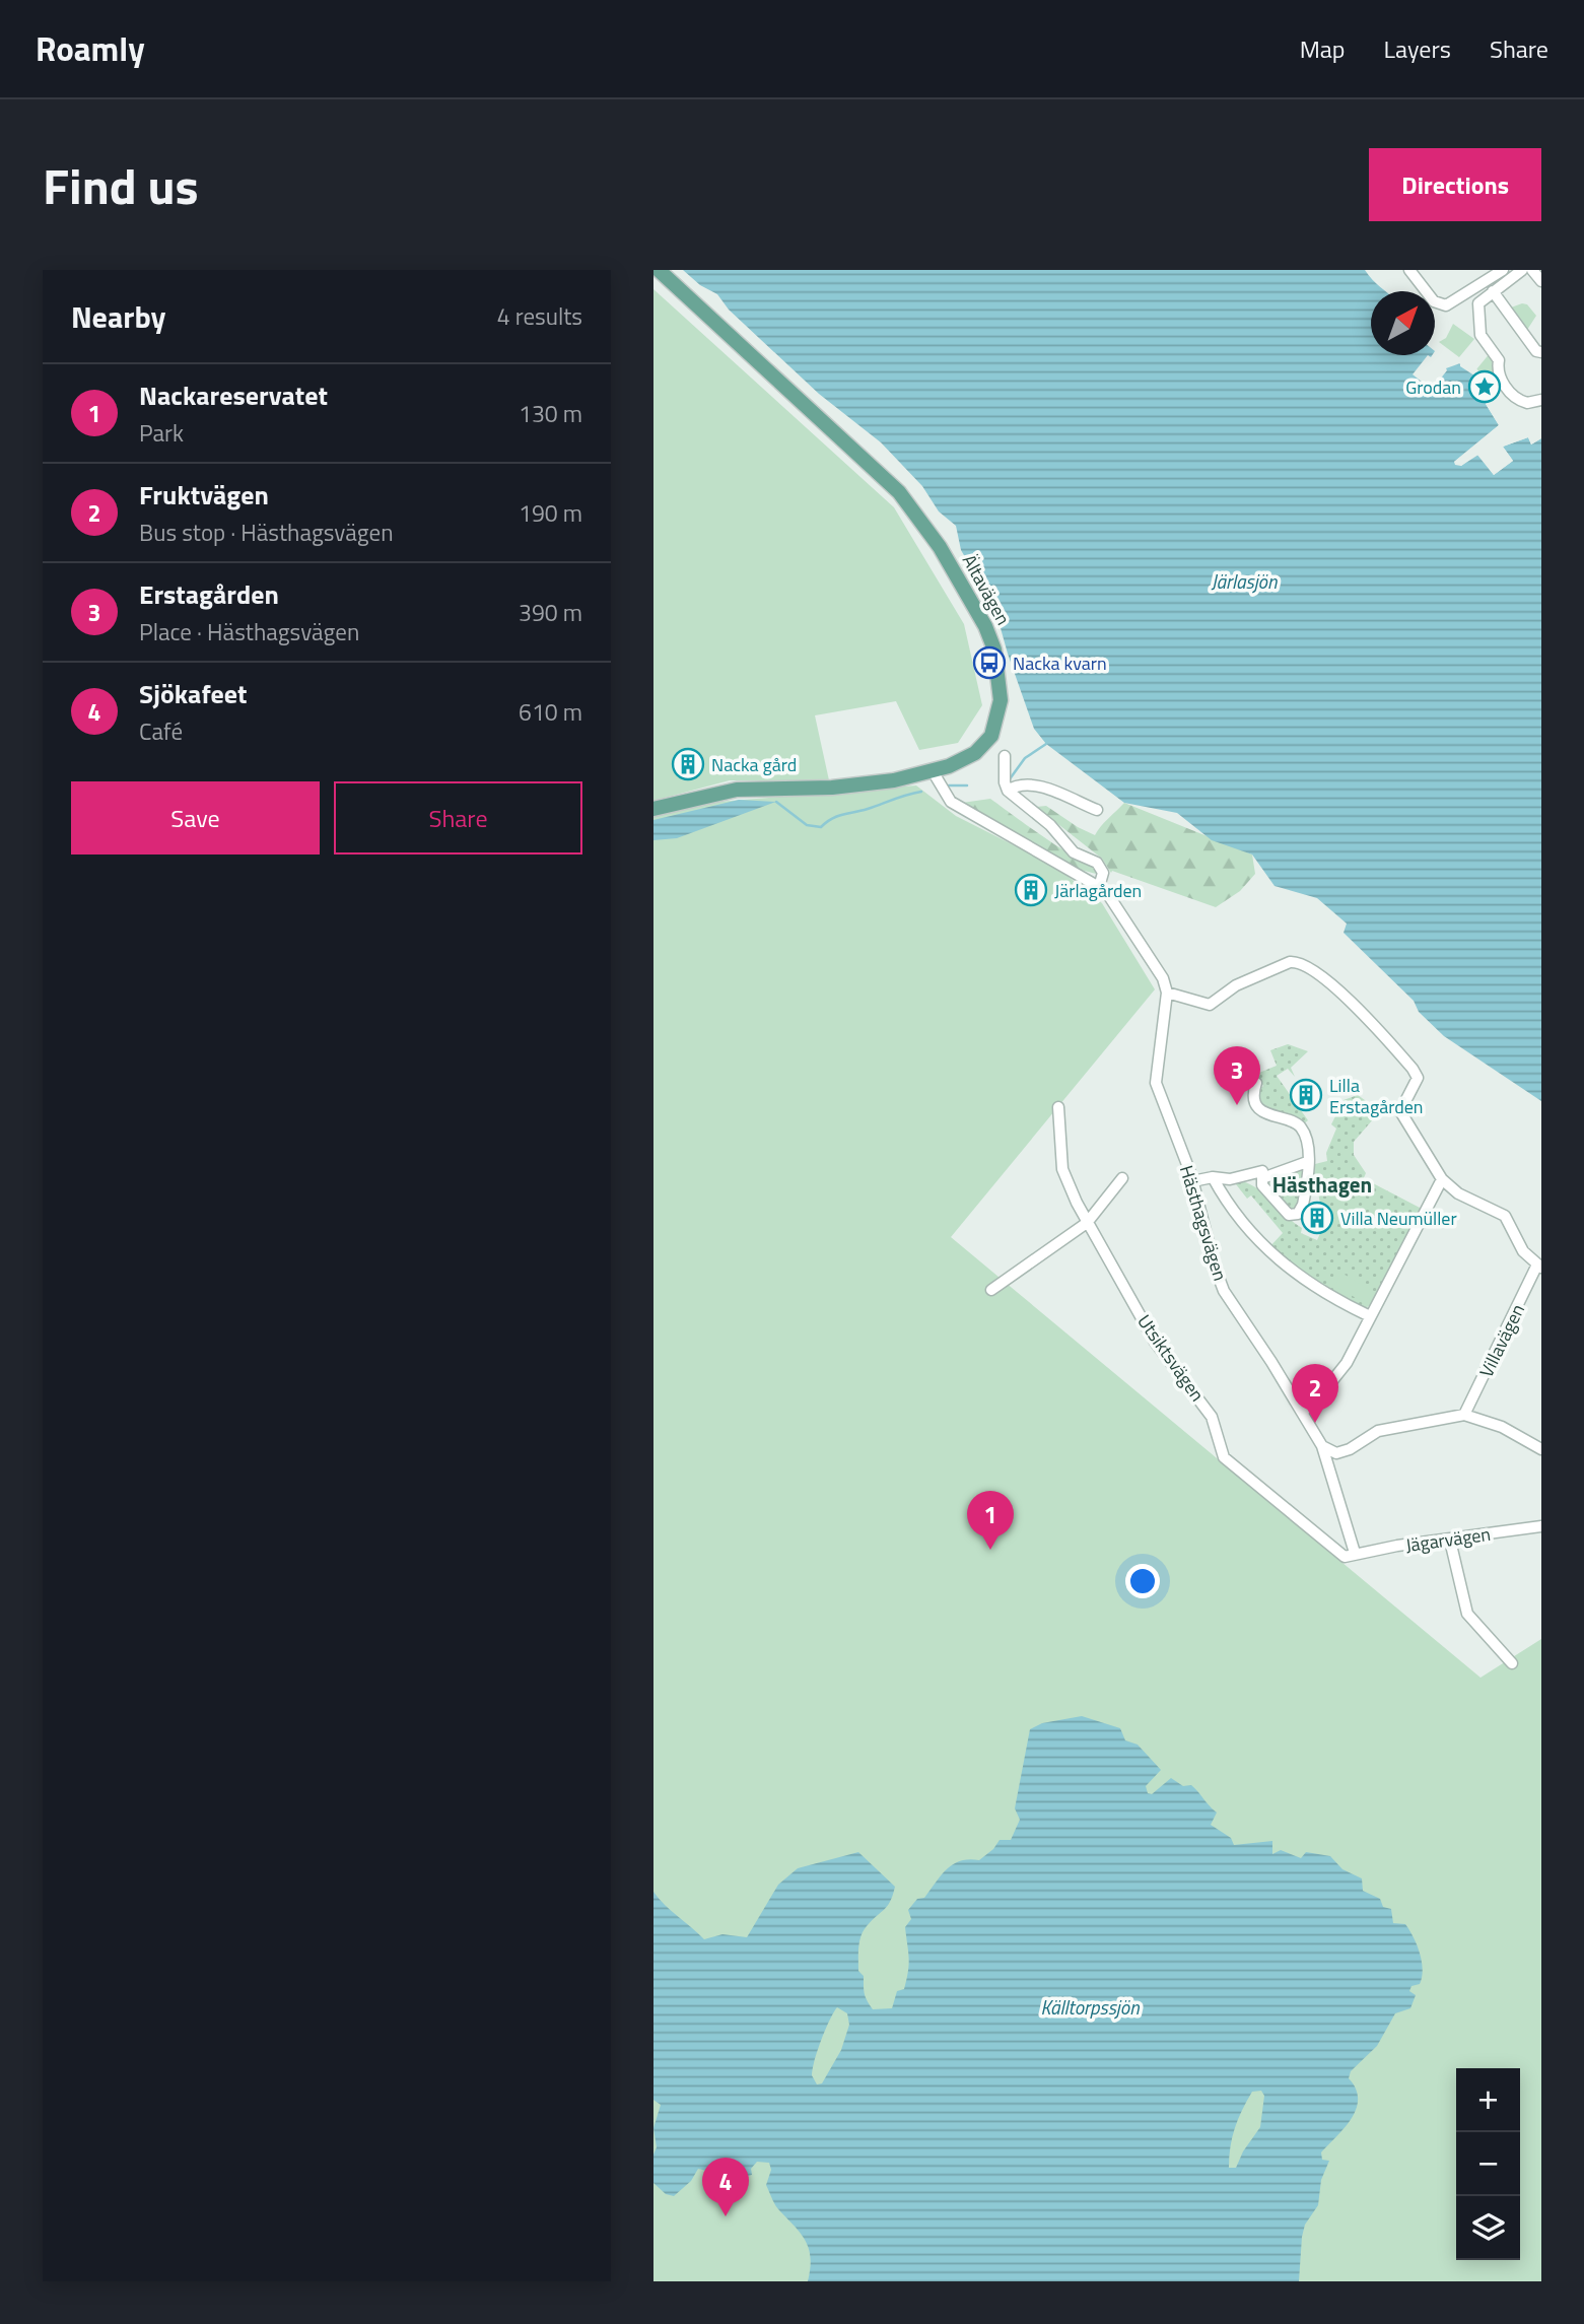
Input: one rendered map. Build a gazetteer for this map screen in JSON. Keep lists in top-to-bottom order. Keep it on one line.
{"streets":{"main road":["Ältavägen"],"street":["Hästhagsvägen","Villavägen","Utsiktsvägen","Jägarvägen"]},"crossings":[["Hästhagsvägen","Utsiktsvägen"],["Hästhagsvägen","Jägarvägen"],["Utsiktsvägen","Jägarvägen"]],"districts":["Hästhagen"],"water":["Järlasjön","Källtorpssjön"],"places":{"place":["Grodan"],"bus stop":["Nacka kvarn"],"building":["Nacka gård","Järlagården","Lilla Erstagården","Villa Neumüller"]},"north":"top right","page":{"header":"Roamly","nav":["Map","Layers","Share"],"title":"Find us","buttons":["Directions",["Save","Share"]],"heading":["Nearby","4 results"],"list":[{"mark":"1","name":"Nackareservatet","note":"Park","value":"130 m"},{"mark":"2","name":"Fruktvägen","note":"Bus stop · Hästhagsvägen","value":"190 m"},{"mark":"3","name":"Erstagården","note":"Place · Hästhagsvägen","value":"390 m"},{"mark":"4","name":"Sjökafeet","note":"Café","value":"610 m"}],"pins":["3","2","1","4"],"map_buttons":["+","−"]}}
